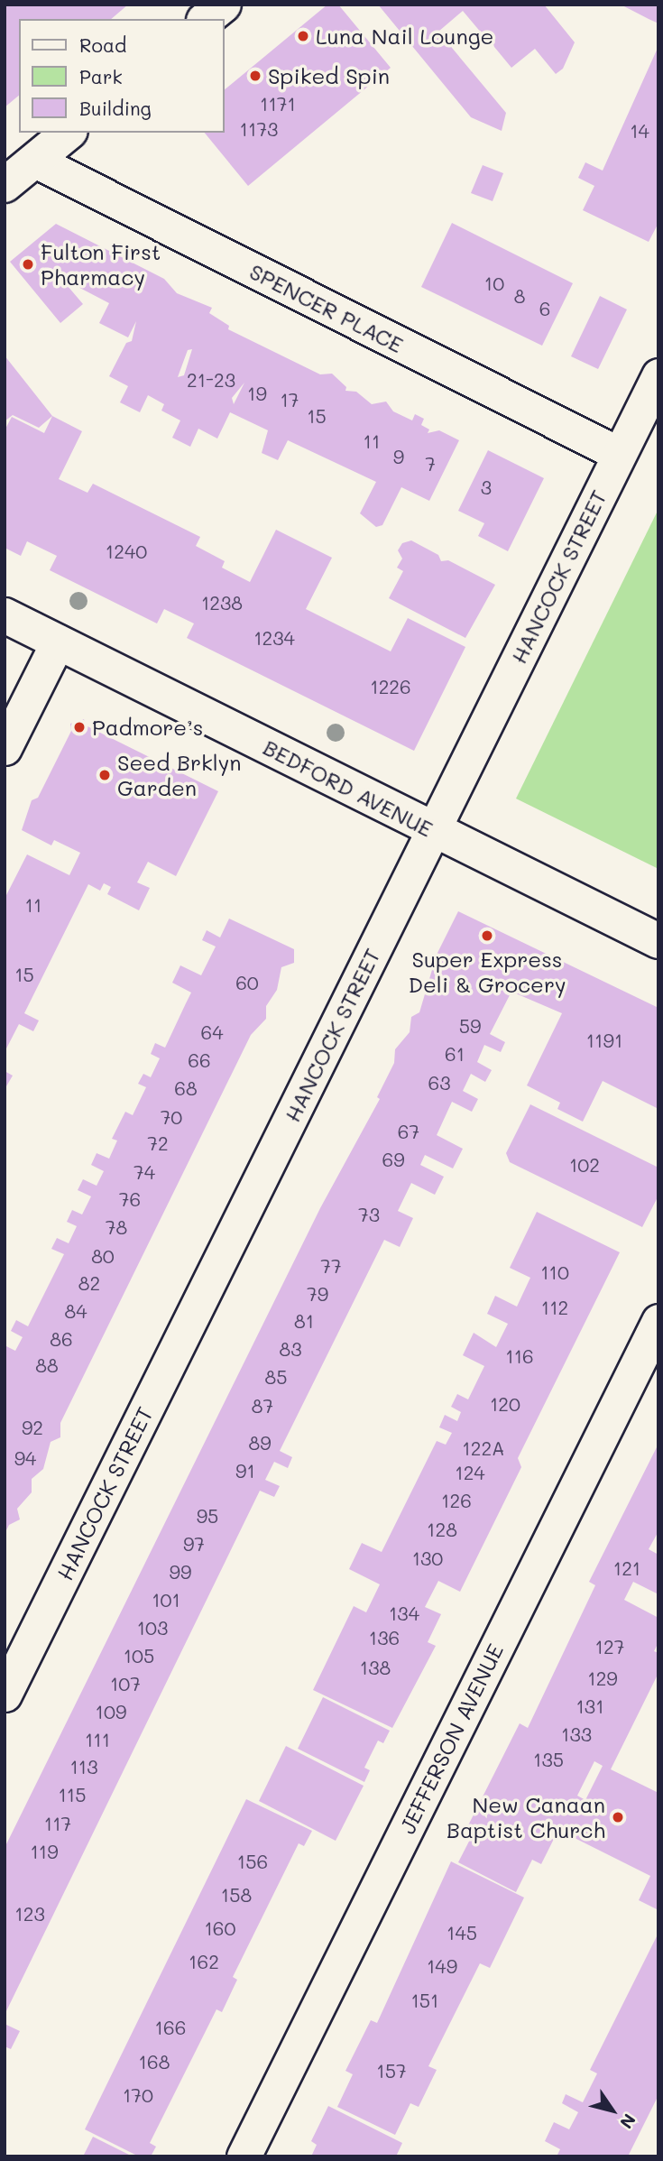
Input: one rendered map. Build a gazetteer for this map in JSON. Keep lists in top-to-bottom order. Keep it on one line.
{"streets":{"main road":["BEDFORD AVENUE"],"street":["SPENCER PLACE","HANCOCK STREET","JEFFERSON AVENUE"]},"crossings":[["SPENCER PLACE","HANCOCK STREET"],["HANCOCK STREET","BEDFORD AVENUE"]],"places":["Luna Nail Lounge","Spiked Spin","Fulton First Pharmacy","Padmore’s","Seed Brklyn Garden","Super Express Deli & Grocery","New Canaan Baptist Church"],"house_numbers":["1171","1173","14","10","8","6","21-23","19","17","15","11","9","7","3","1240","1238","1234","1226","11","15","60","59","64","1191","61","66","63","68","70","67","72","69","102","74","76","73","78","80","77","110","82","79","112","84","81","86","83","116","88","85","120","87","92","89","122A","94","91","124","126","95","128","97","130","121","99","101","134","103","136","127","105","138","129","107","131","109","133","111","135","113","115","117","119","156","158","123","160","145","162","149","151","166","168","157","170"],"legend":["Road","Park","Building"],"north":"bottom right"}
